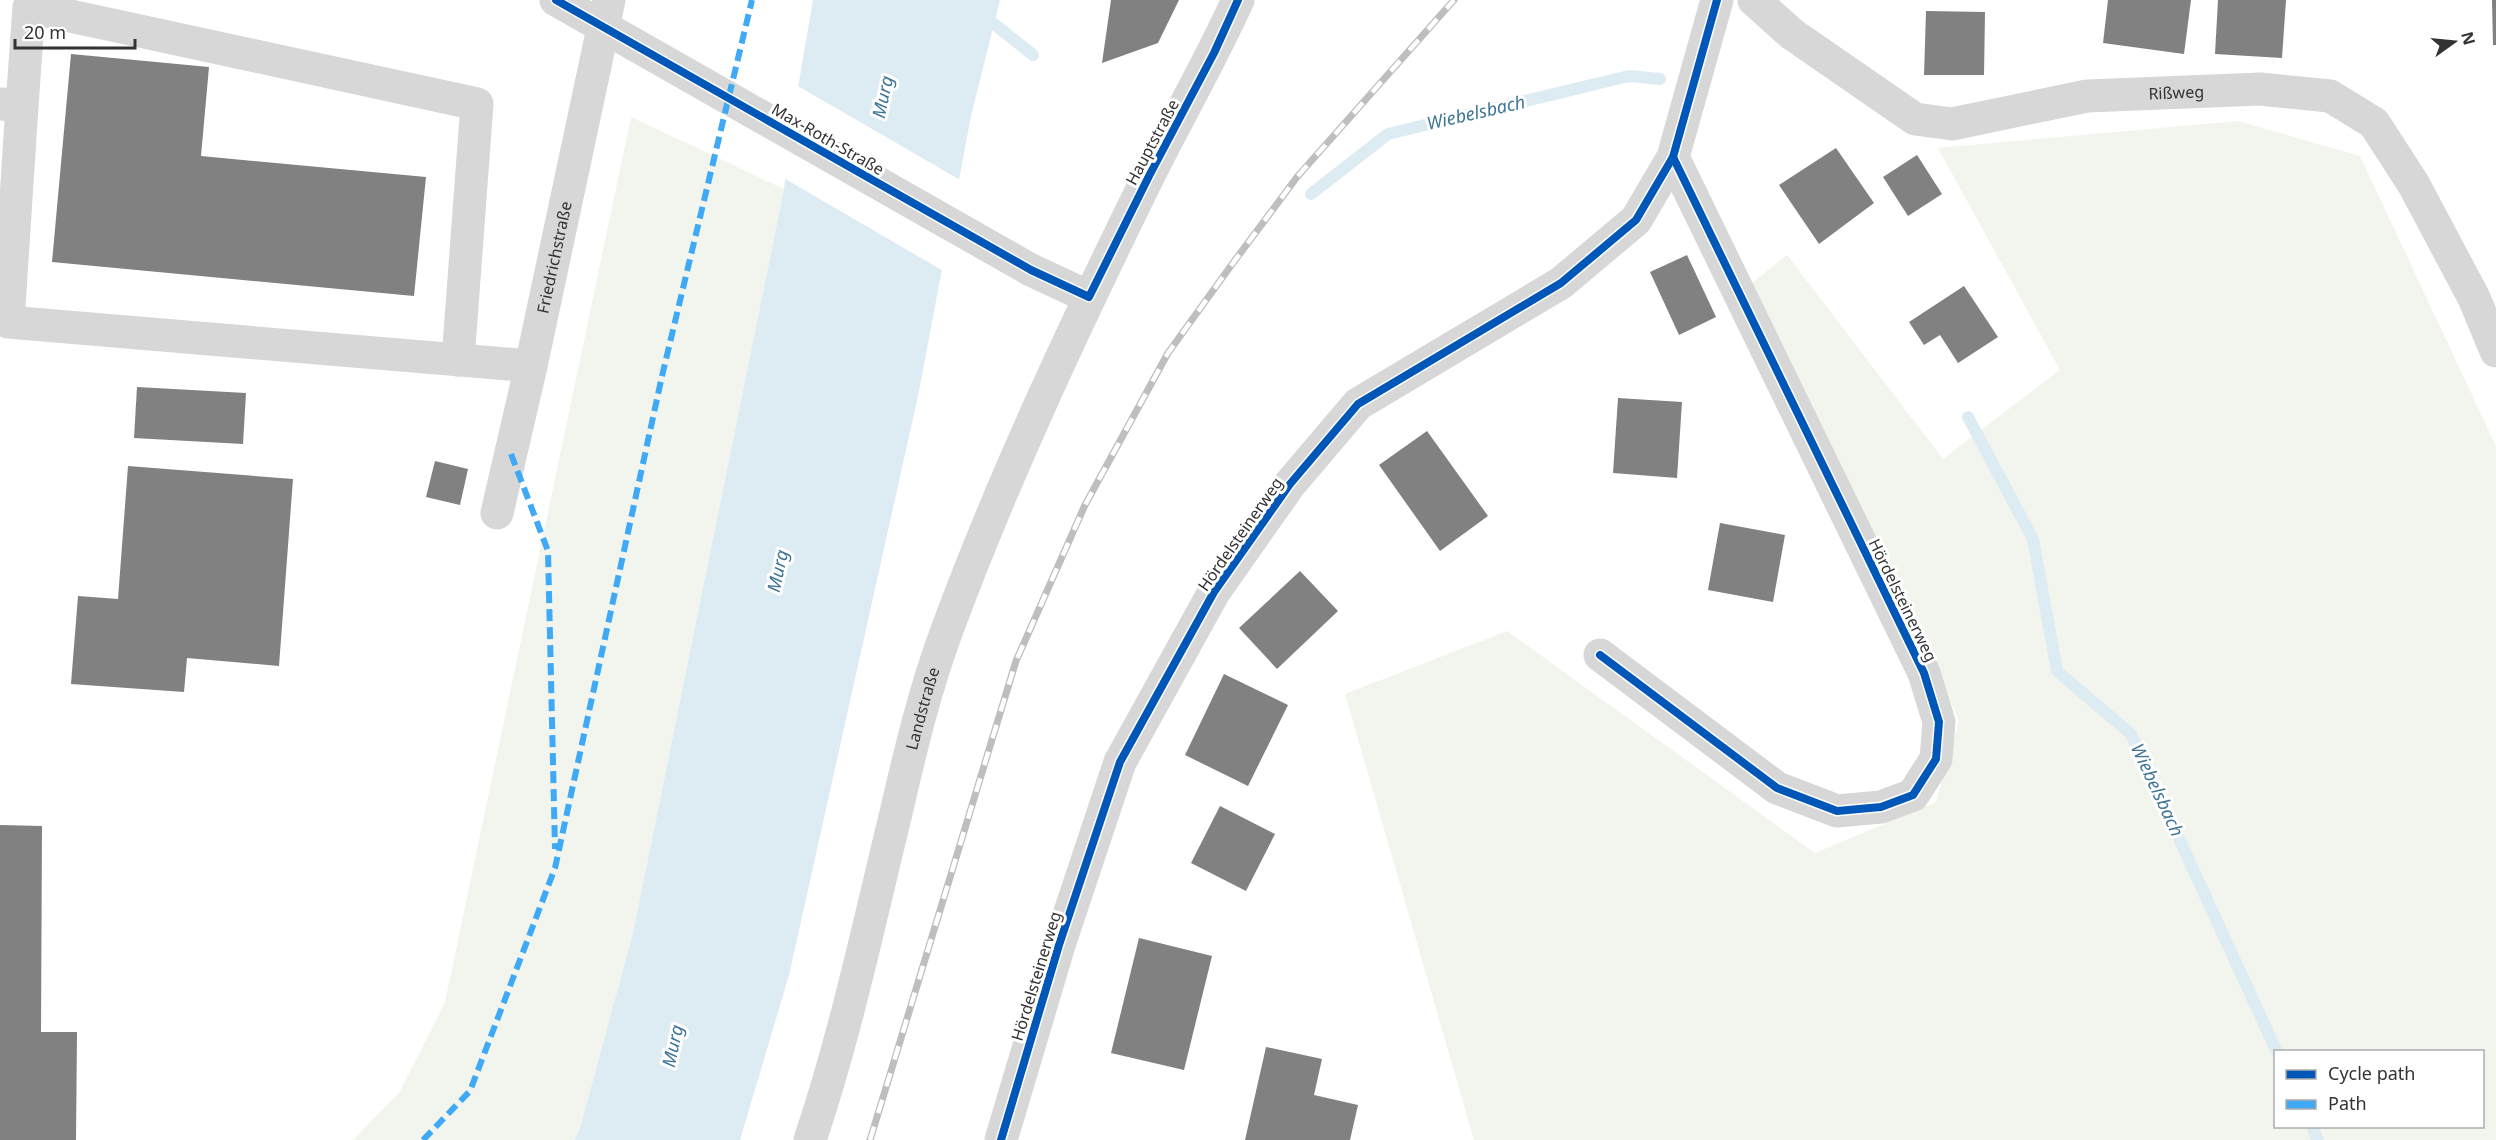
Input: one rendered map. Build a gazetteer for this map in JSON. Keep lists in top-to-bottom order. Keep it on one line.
{"streets":{"street":["Rißweg","Max-Roth-Straße","Hauptstraße","Friedrichstraße","Hördelsteinerweg","Landstraße"]},"crossings":[["Max-Roth-Straße","Hauptstraße"],["Max-Roth-Straße","Landstraße"],["Hauptstraße","Landstraße"]],"water":["Murg","Wiebelsbach"],"legend":["Cycle path","Path"],"scale_bar":"20 m","north":"right"}
